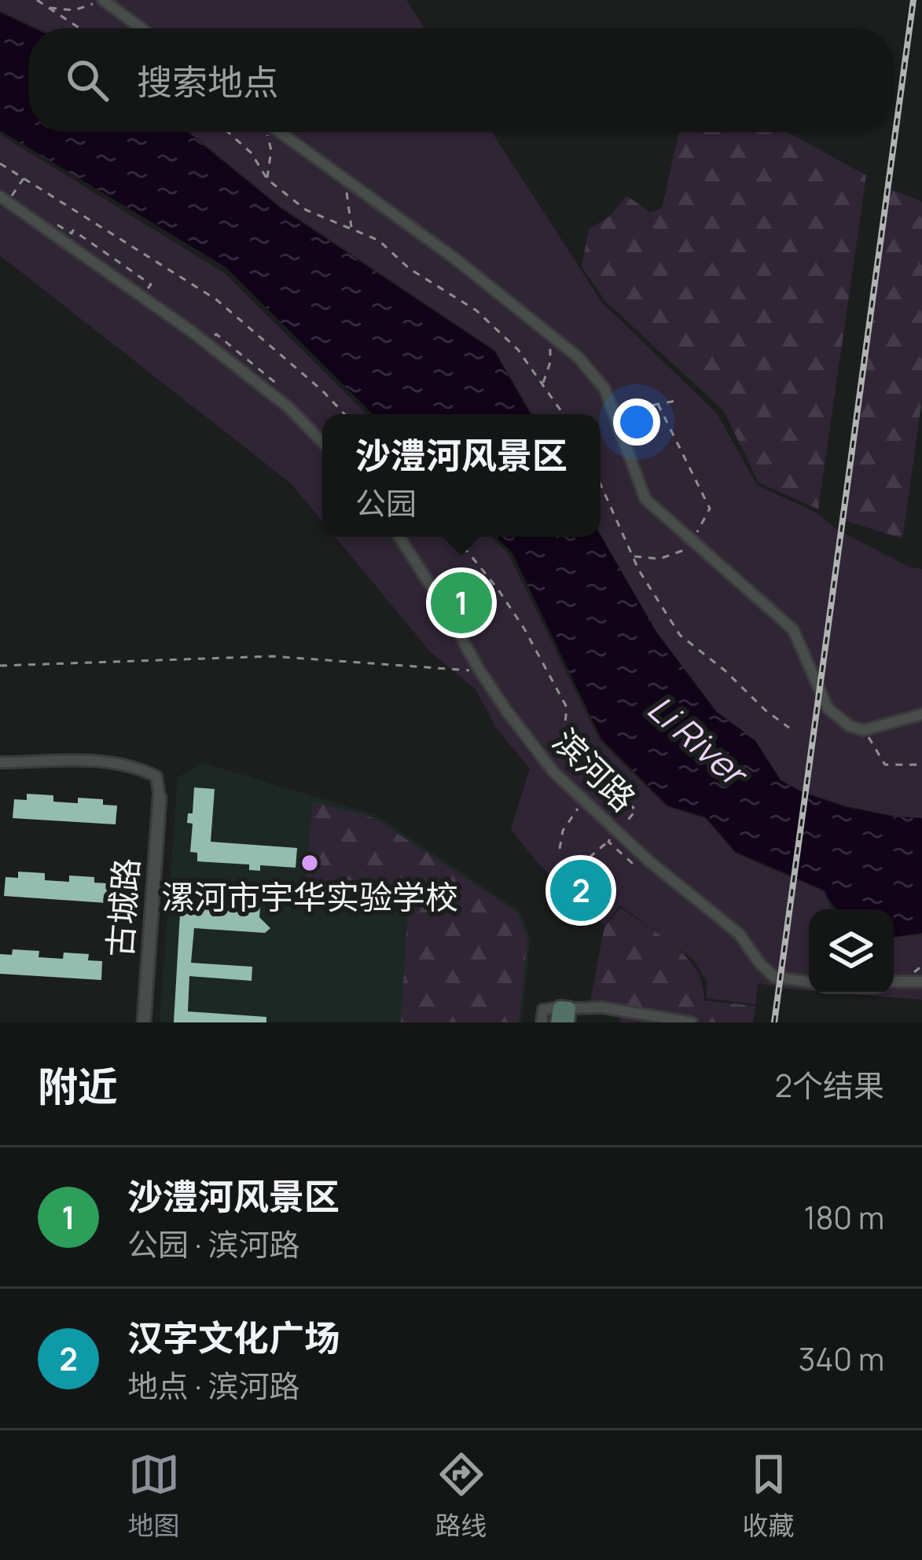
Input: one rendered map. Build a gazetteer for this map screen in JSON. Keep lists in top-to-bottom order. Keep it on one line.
{"streets":{"street":["滨河路","古城路"]},"water":["Li River"],"places":["漯河市宇华实验学校"],"page":{"search":"搜索地点","popup":["沙澧河风景区","公园"],"pins":["1","2"],"heading":["附近","2个结果"],"list":[{"mark":"1","name":"沙澧河风景区","note":"公园 · 滨河路","value":"180 m"},{"mark":"2","name":"汉字文化广场","note":"地点 · 滨河路","value":"340 m"}],"nav":["地图","路线","收藏"]}}
